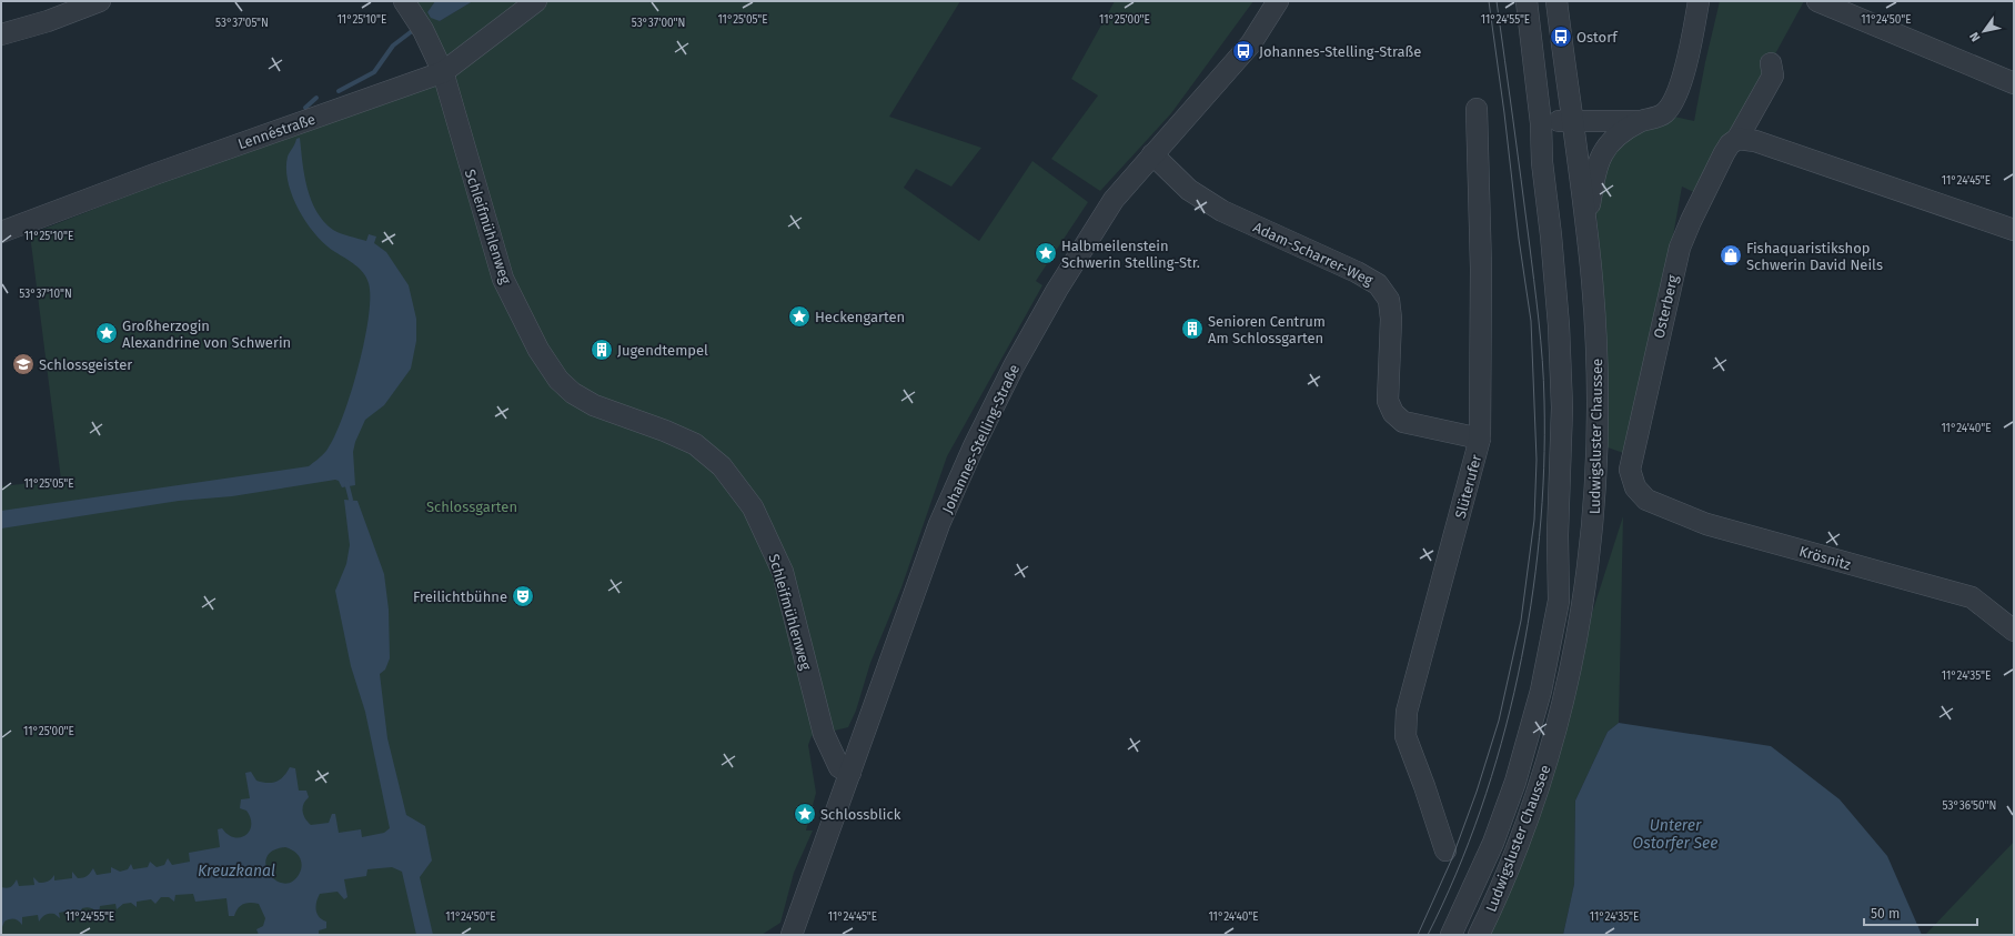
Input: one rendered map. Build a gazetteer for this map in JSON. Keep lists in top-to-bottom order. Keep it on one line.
{"streets":{"street":["Lennéstraße","Schleifmühlenweg","Adam-Scharrer-Weg","Osterberg","Ludwigsluster Chaussee","Johannes-Stelling-Straße","Slüterufer","Krösnitz"]},"crossings":[["Lennéstraße","Schleifmühlenweg"],["Schleifmühlenweg","Johannes-Stelling-Straße"],["Adam-Scharrer-Weg","Johannes-Stelling-Straße"],["Adam-Scharrer-Weg","Slüterufer"],["Osterberg","Krösnitz"]],"water":["Unterer Ostorfer See","Kreuzkanal"],"parks":["Schlossgarten"],"places":{"bus stop":["Ostorf","Johannes-Stelling-Straße"],"place":["Halbmeilenstein Schwerin Stelling-Str.","Heckengarten","Großherzogin Alexandrine von Schwerin","Schlossblick"],"shop":["Fishaquaristikshop Schwerin David Neils"],"building":["Senioren Centrum Am Schlossgarten","Jugendtempel"],"school or university":["Schlossgeister"],"theatre":["Freilichtbühne"]},"scale_bar":"50 m","north":"bottom left","coordinates":["11°24'50\"E","11°25'10\"E","11°25'05\"E","11°25'00\"E","11°24'55\"E","53°37'05\"N","53°37'00\"N","11°24'45\"E","53°37'10\"N","11°24'40\"E","11°24'35\"E","53°36'50\"N"]}
